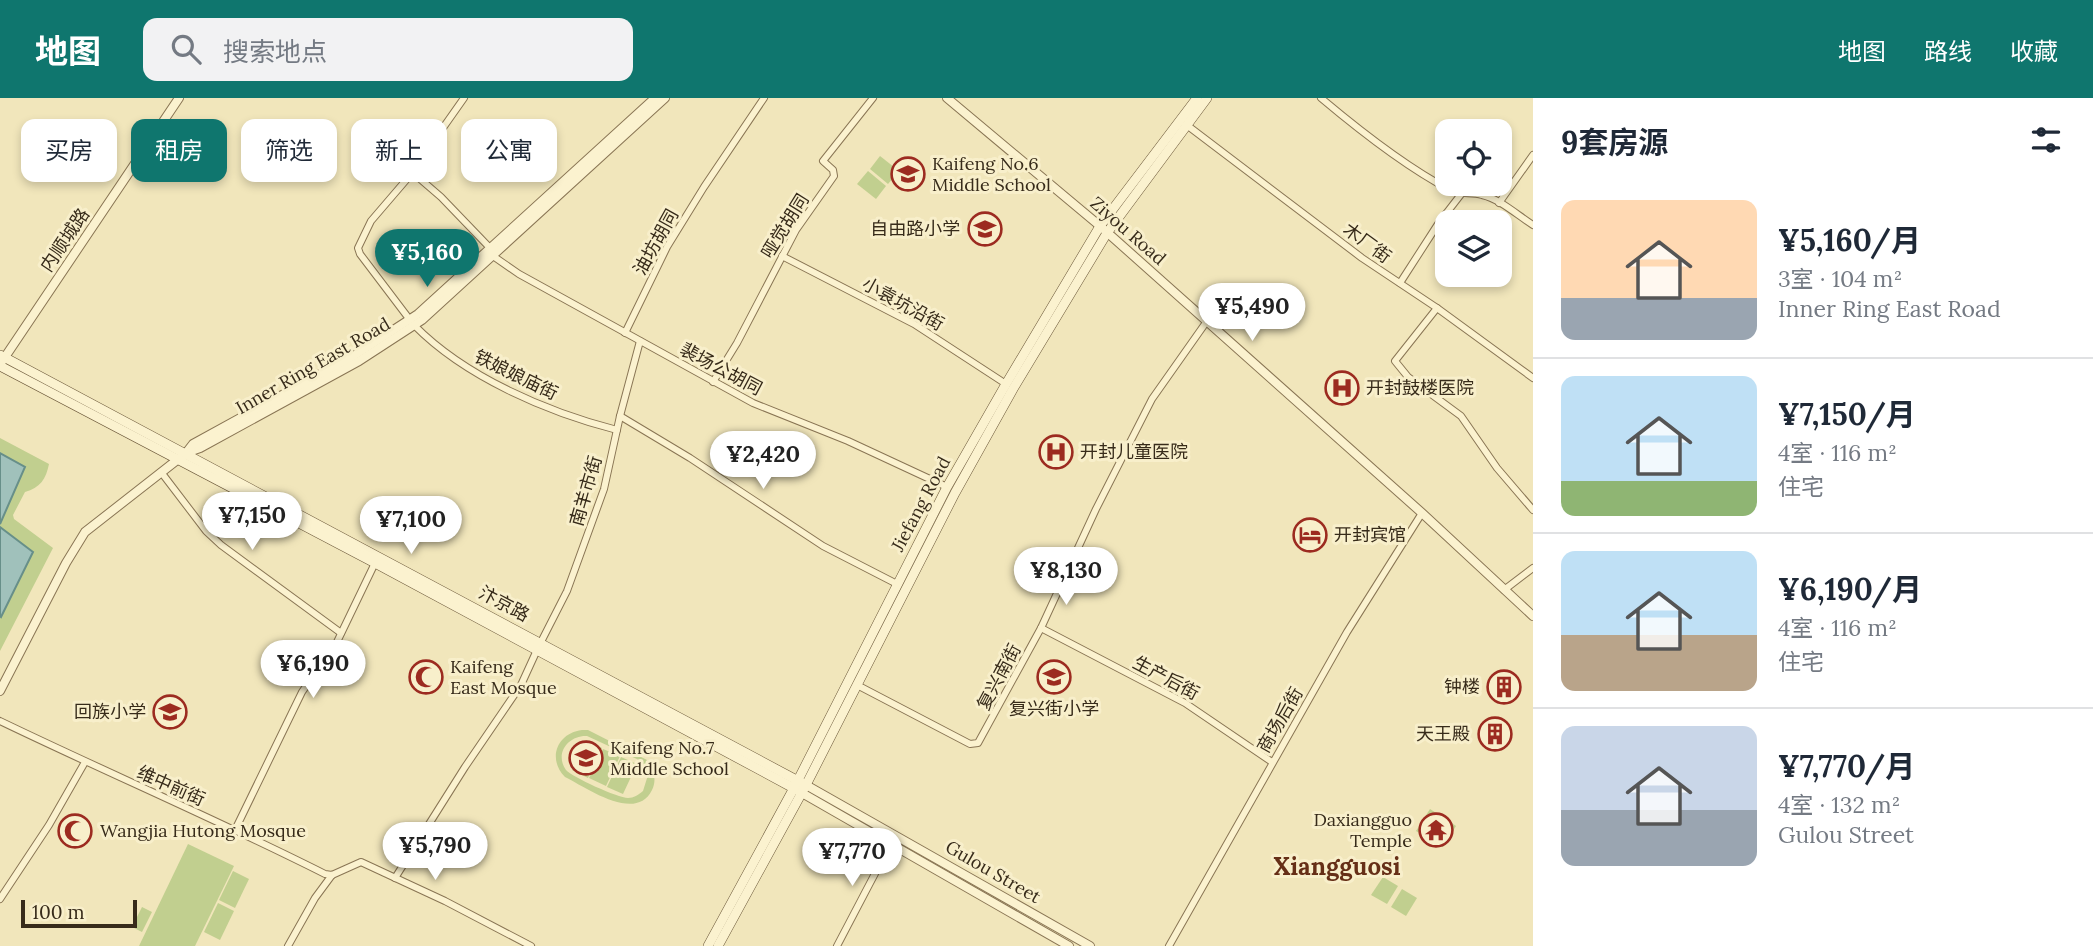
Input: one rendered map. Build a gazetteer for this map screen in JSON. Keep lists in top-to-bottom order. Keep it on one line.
{"streets":{"main road":["Jiefang Road","汴京路"],"street":["哑觉胡同","Ziyou Road","内顺城路","油坊胡同","木厂街","小袁坑沿街","Inner Ring East Road","裴场公胡同","铁娘娘庙街","南羊市街","复兴南街","生产后街","商场后街","维中前街","Gulou Street"]},"crossings":[["哑觉胡同","小袁坑沿街"],["哑觉胡同","裴场公胡同"],["Ziyou Road","Jiefang Road"],["Ziyou Road","复兴南街"],["Ziyou Road","商场后街"],["内顺城路","汴京路"],["油坊胡同","裴场公胡同"],["木厂街","Jiefang Road"],["小袁坑沿街","Jiefang Road"],["Inner Ring East Road","裴场公胡同"],["Inner Ring East Road","铁娘娘庙街"],["Inner Ring East Road","汴京路"],["裴场公胡同","南羊市街"],["裴场公胡同","Jiefang Road"],["铁娘娘庙街","南羊市街"],["南羊市街","汴京路"],["Jiefang Road","汴京路"],["Jiefang Road","复兴南街"],["Jiefang Road","Gulou Street"],["汴京路","Gulou Street"],["复兴南街","生产后街"],["生产后街","商场后街"]],"districts":["Xiangguosi"],"places":{"school or university":["Kaifeng No.6 Middle School","自由路小学","复兴街小学","回族小学","Kaifeng No.7 Middle School"],"hospital":["开封鼓楼医院","开封儿童医院"],"hotel":["开封宾馆"],"mosque":["Kaifeng East Mosque","Wangjia Hutong Mosque"],"building":["钟楼","天王殿"],"temple":["Daxiangguo Temple"]},"scale_bar":"100 m","page":{"header":"地图","search":"搜索地点","nav":["地图","路线","收藏"],"heading":"9套房源","chip":["买房","租房","筛选","新上","公寓"],"list":[{"name":"¥5,160/月","note":"3室 · 104 m² · Inner Ring East Road"},{"name":"¥7,150/月","note":"4室 · 116 m² · 住宅"},{"name":"¥6,190/月","note":"4室 · 116 m² · 住宅"},{"name":"¥7,770/月","note":"4室 · 132 m² · Gulou Street"}],"price":["¥5,160","¥5,490","¥2,420","¥7,150","¥7,100","¥8,130","¥6,190","¥5,790","¥7,770"],"scale":"100 m"}}
